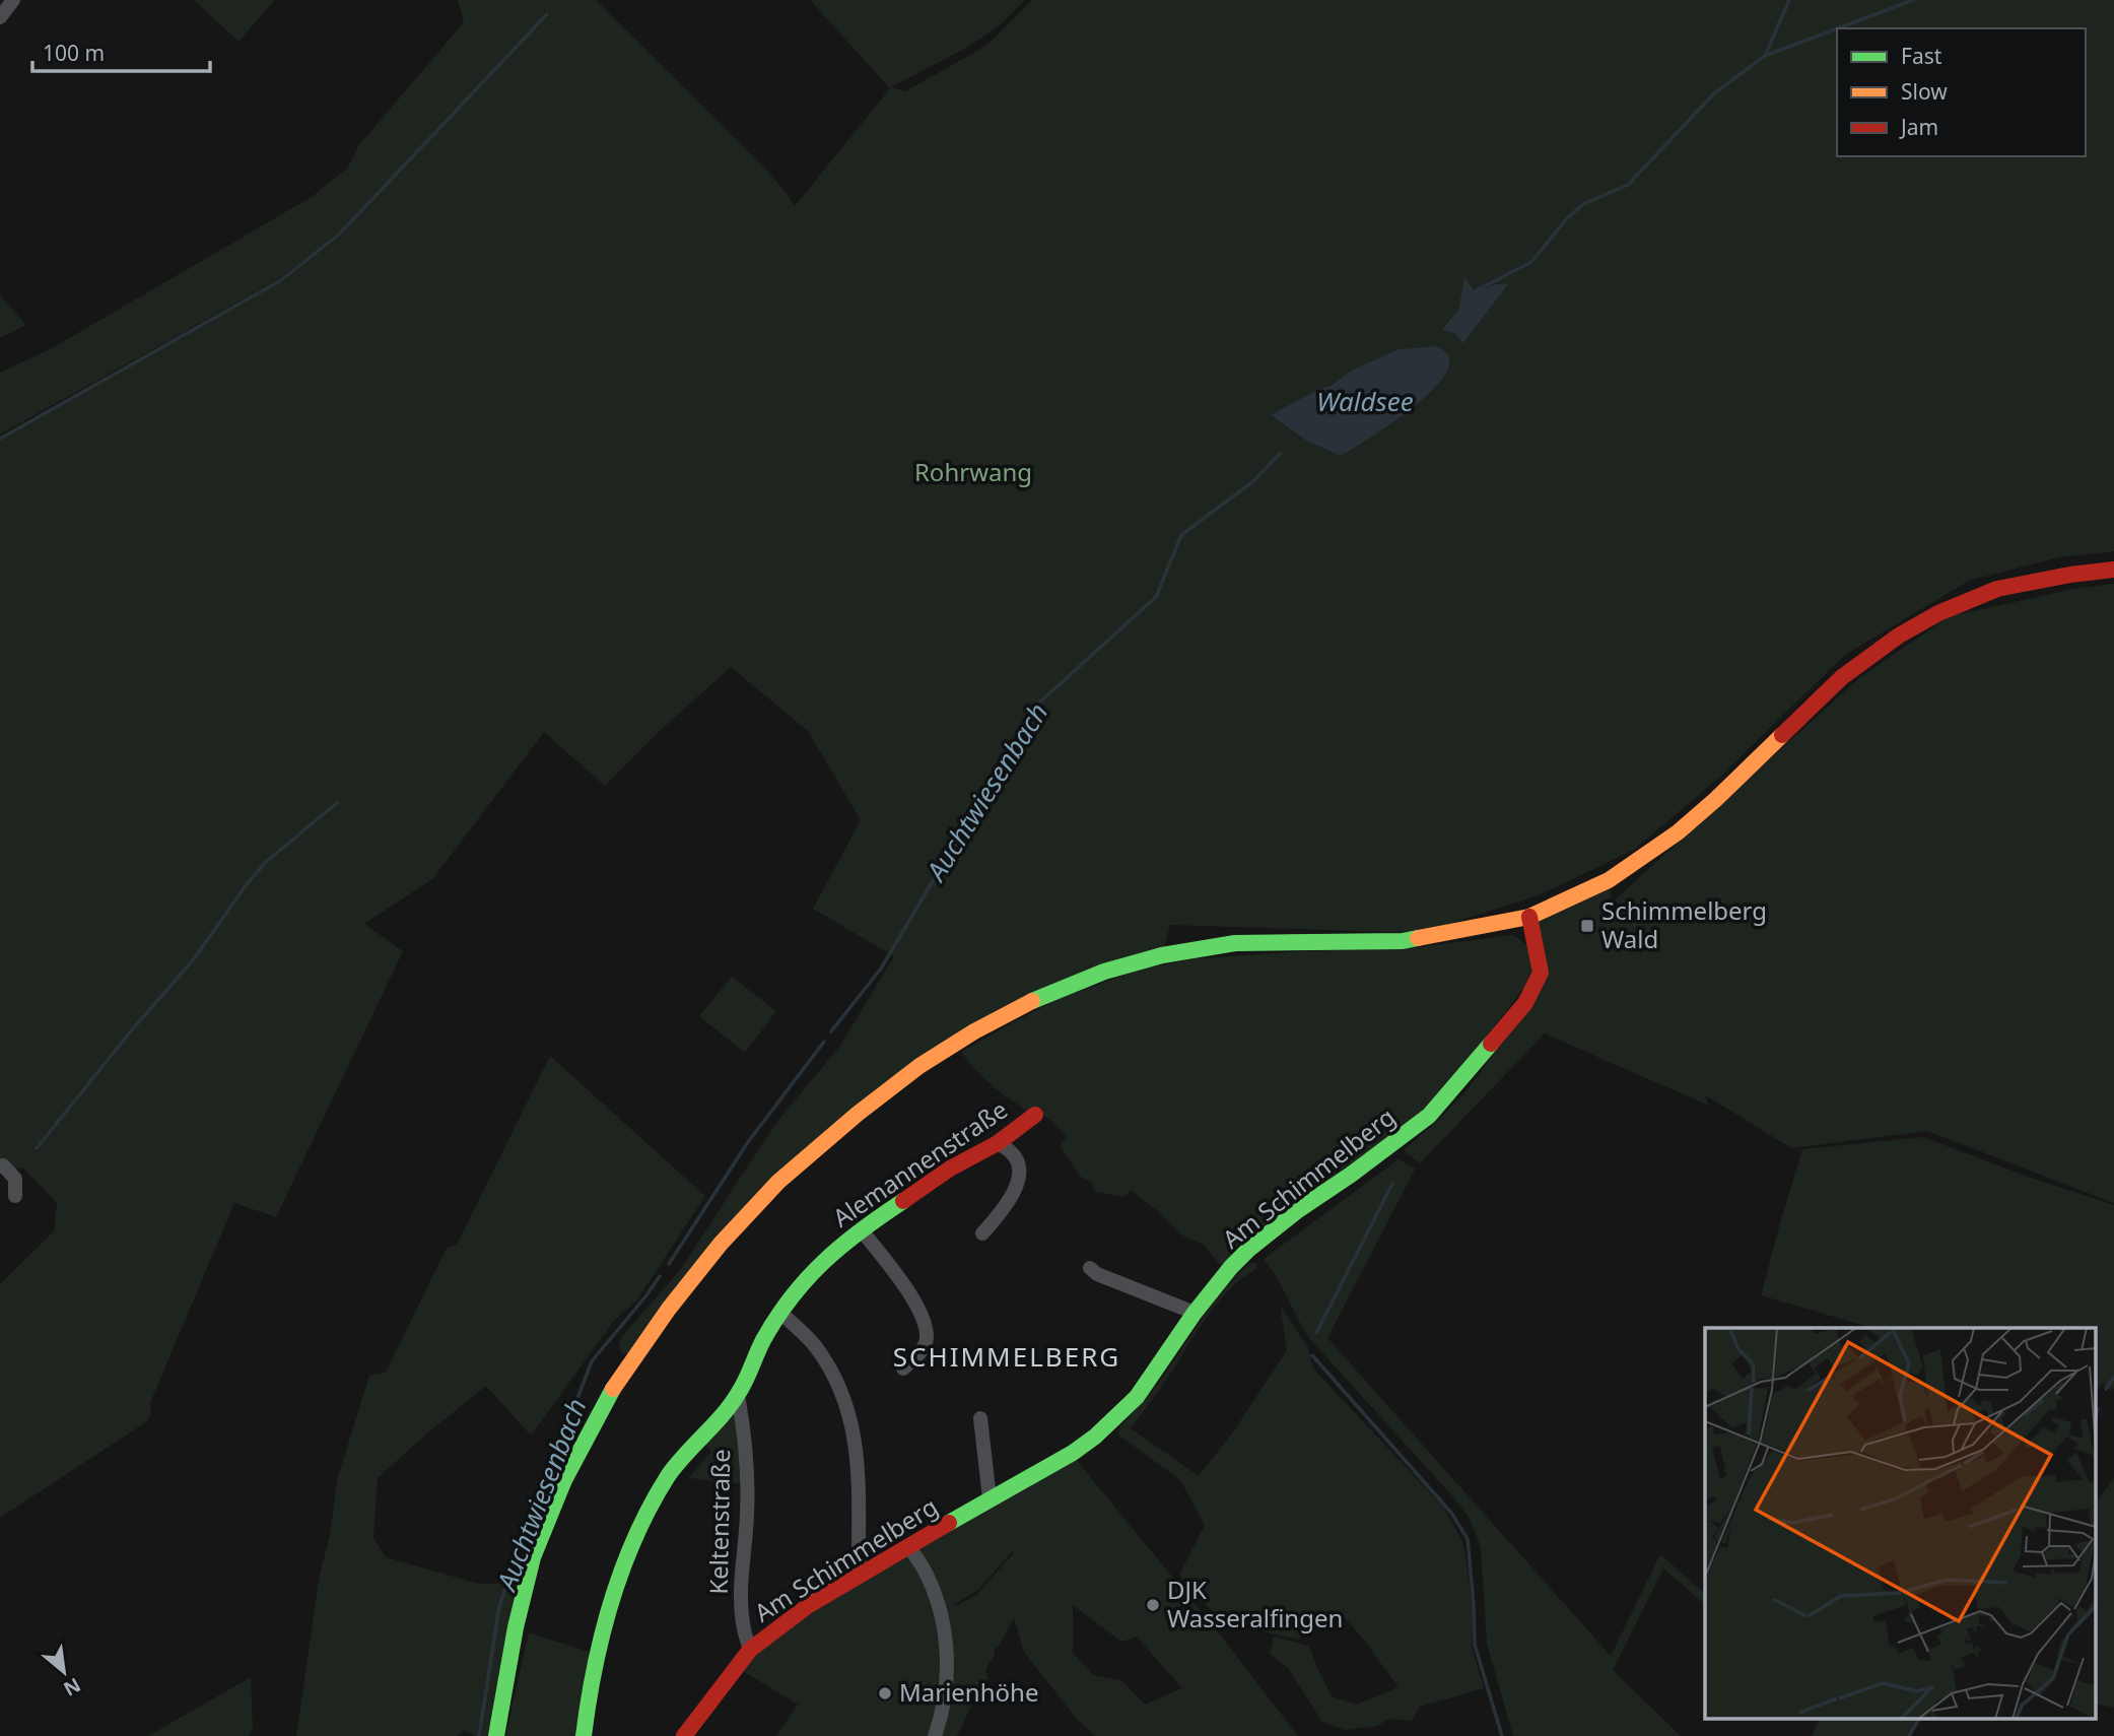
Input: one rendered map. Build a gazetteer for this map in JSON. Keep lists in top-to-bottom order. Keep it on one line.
{"streets":{"street":["Alemannenstraße","Am Schimmelberg","Keltenstraße"]},"crossings":[["Alemannenstraße","Keltenstraße"],["Am Schimmelberg","Keltenstraße"]],"districts":["SCHIMMELBERG"],"water":["Waldsee","Auchtwiesenbach"],"parks":["Rohrwang"],"places":{"transit":["Schimmelberg Wald"],"other":["DJK Wasseralfingen","Marienhöhe"]},"legend":["Fast","Slow","Jam"],"scale_bar":"100 m","north":"bottom right"}
